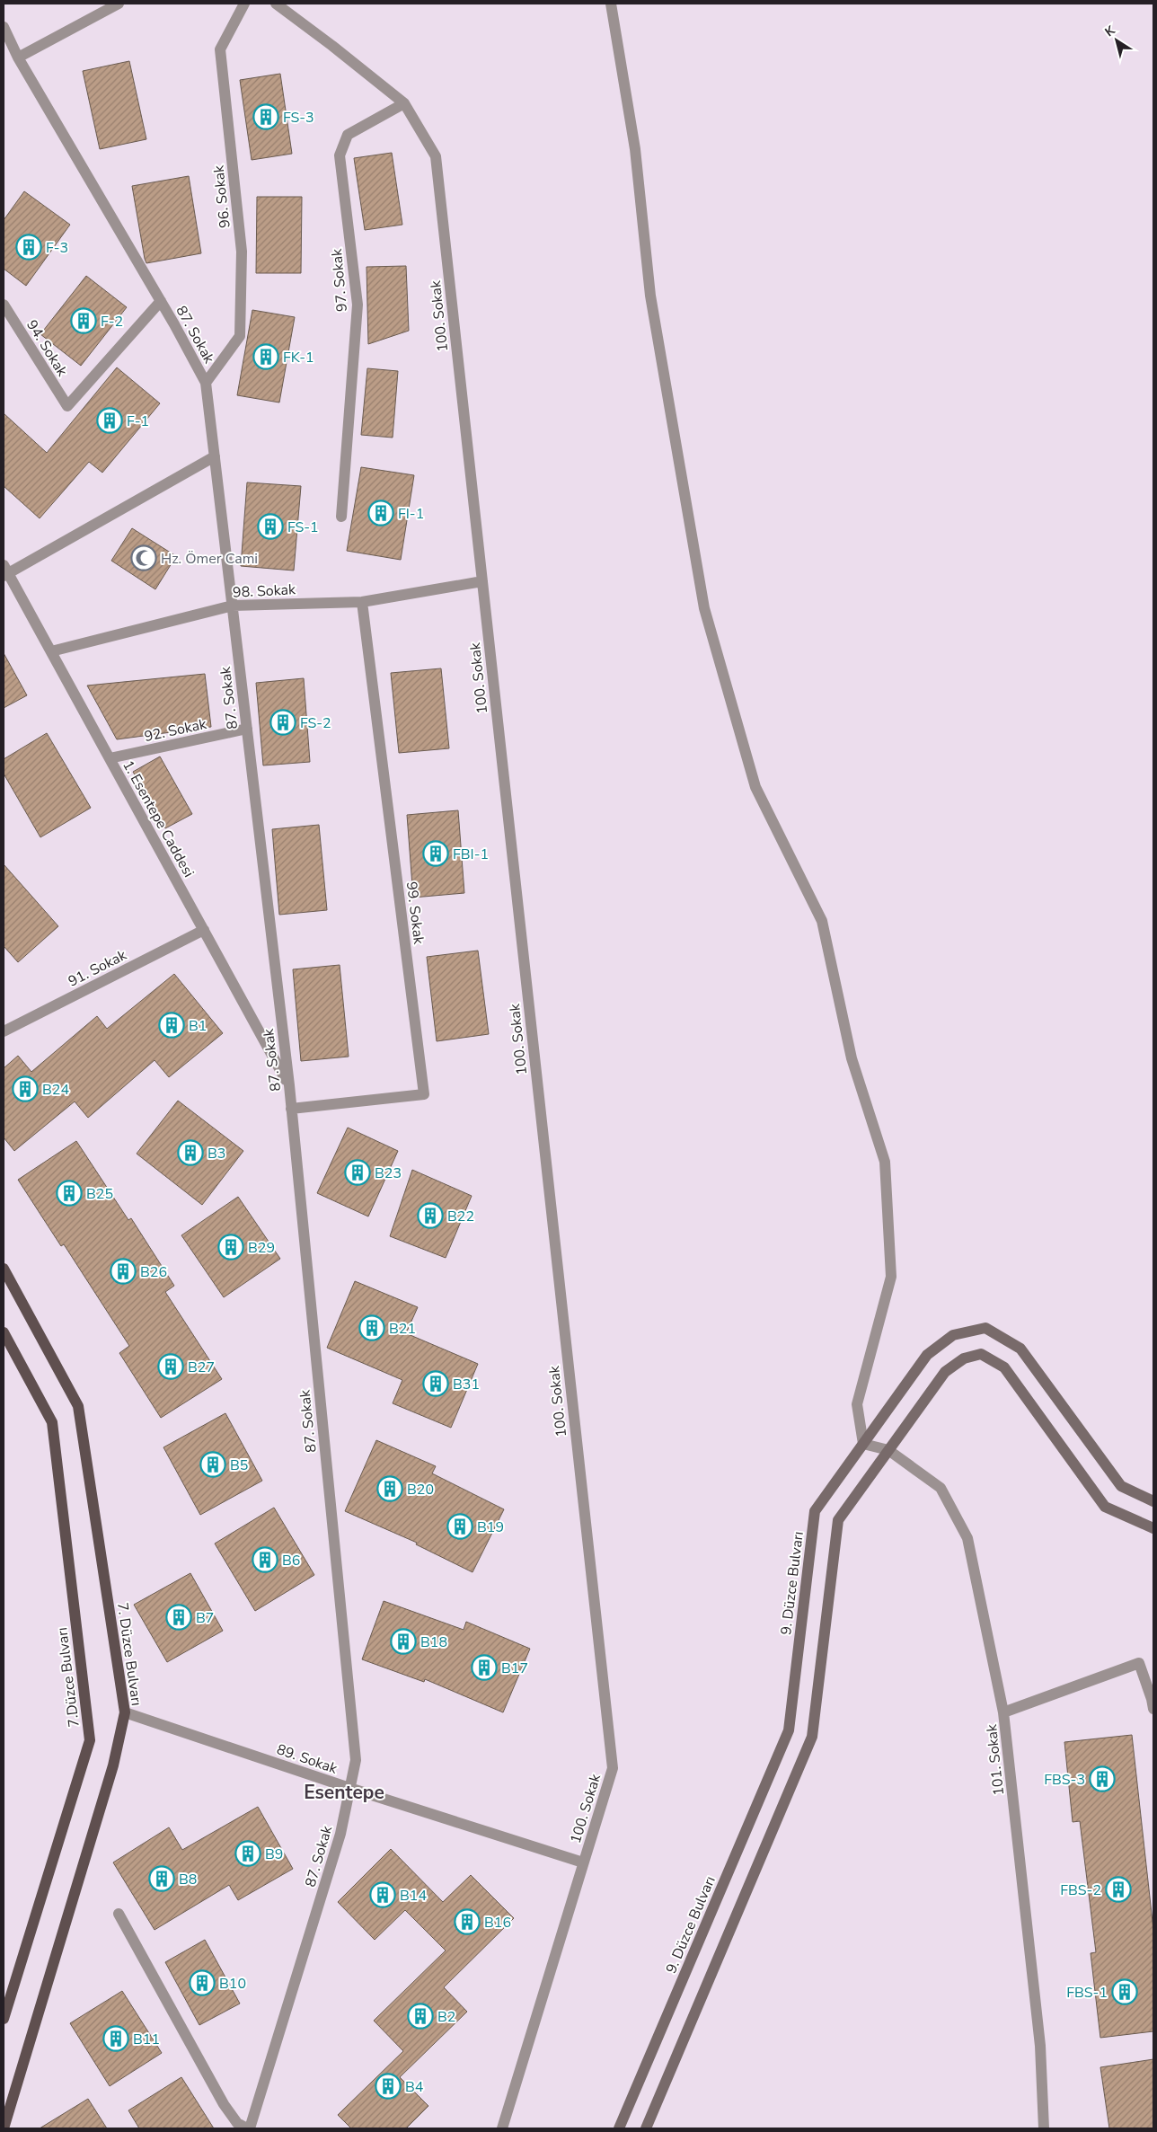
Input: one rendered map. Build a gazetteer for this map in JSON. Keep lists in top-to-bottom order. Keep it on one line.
{"streets":{"main road":["9. Düzce Bulvarı","7. Düzce Bulvarı","7.Düzce Bulvarı"],"street":["96. Sokak","97. Sokak","100. Sokak","87. Sokak","94. Sokak","98. Sokak","92. Sokak","1. Esentepe Caddesi","99. Sokak","91. Sokak","89. Sokak","101. Sokak"]},"crossings":[["96. Sokak","87. Sokak"],["97. Sokak","100. Sokak"],["100. Sokak","98. Sokak"],["100. Sokak","89. Sokak"],["87. Sokak","94. Sokak"],["87. Sokak","98. Sokak"],["87. Sokak","92. Sokak"],["87. Sokak","1. Esentepe Caddesi"],["87. Sokak","99. Sokak"],["87. Sokak","89. Sokak"],["98. Sokak","1. Esentepe Caddesi"],["98. Sokak","99. Sokak"],["92. Sokak","1. Esentepe Caddesi"],["1. Esentepe Caddesi","91. Sokak"],["9. Düzce Bulvarı","101. Sokak"],["7. Düzce Bulvarı","89. Sokak"]],"districts":["Esentepe"],"places":{"building":["FS-3","F-3","F-2","FK-1","F-1","FI-1","FS-1","FS-2","FBI-1","B1","B24","B3","B23","B25","B22","B29","B26","B21","B27","B31","B5","B20","B19","B6","B7","B18","B17","FBS-3","B9","B8","FBS-2","B14","B16","B10","FBS-1","B2","B11","B4"],"mosque":["Hz. Ömer Cami"]},"north":"top left"}
